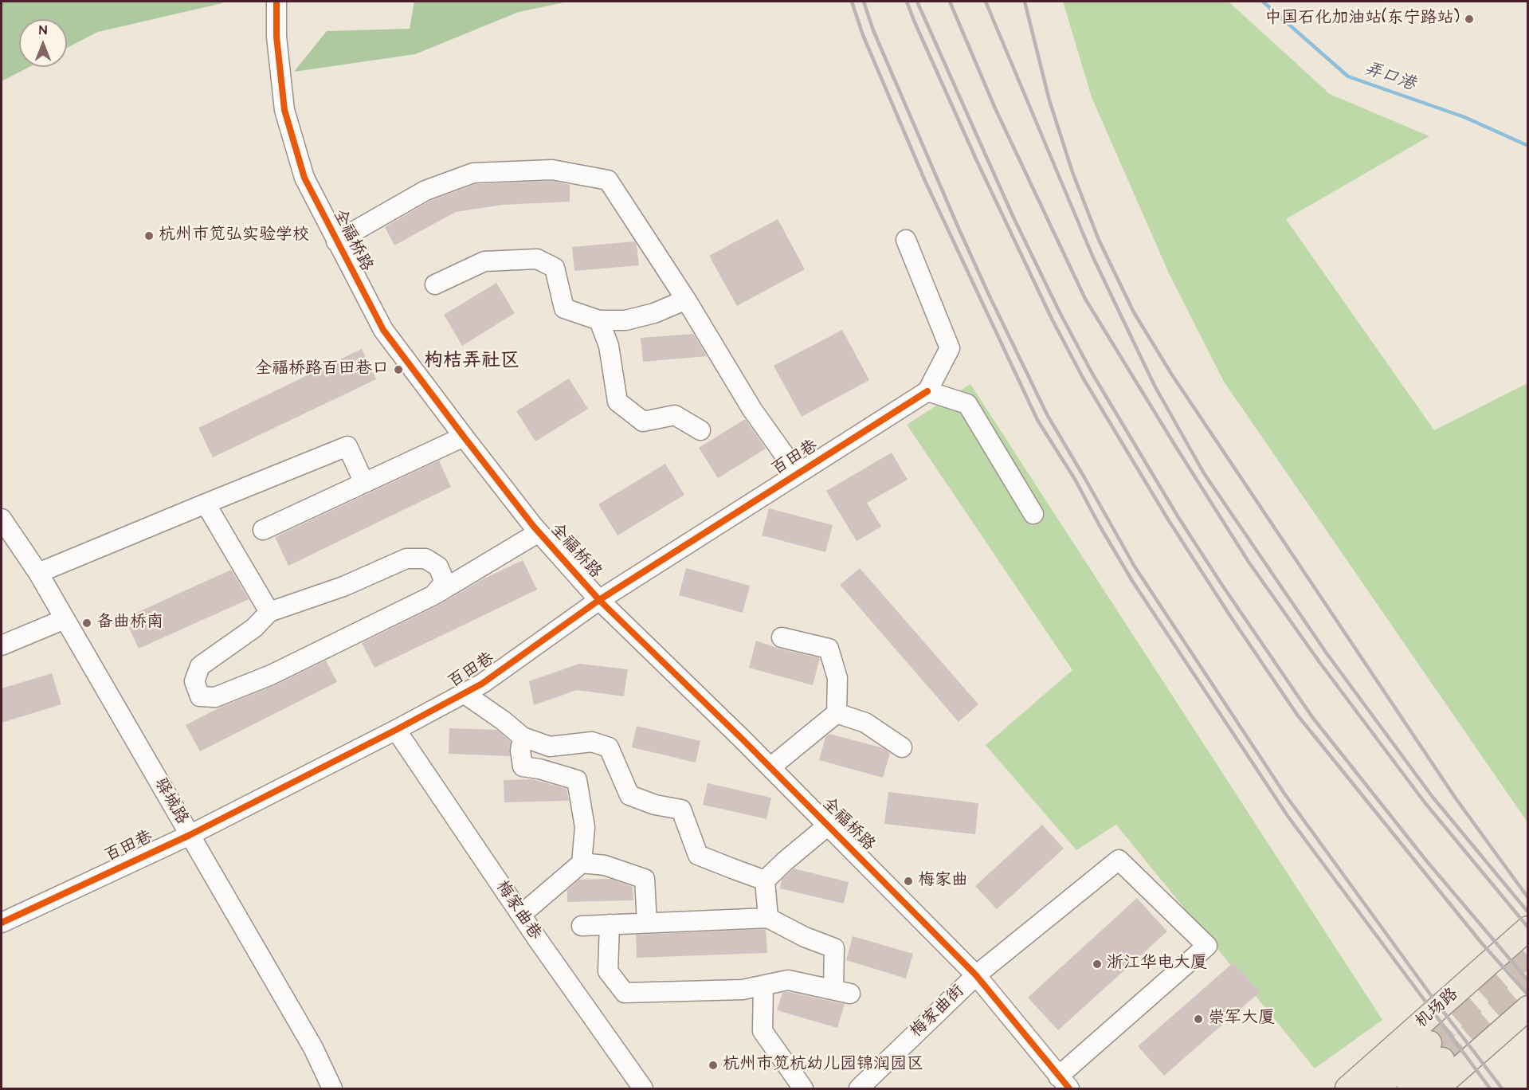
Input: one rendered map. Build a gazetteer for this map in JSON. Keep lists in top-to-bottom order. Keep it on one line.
{"streets":{"main road":["机场路"],"street":["全福桥路","百田巷","驿城路","梅家曲巷","梅家曲街"]},"crossings":[["全福桥路","百田巷"],["全福桥路","梅家曲街"],["百田巷","驿城路"],["百田巷","梅家曲巷"]],"districts":["枸桔弄社区"],"water":["弄口港"],"places":["中国石化加油站(东宁路站)","杭州市笕弘实验学校","全福桥路百田巷口","备曲桥南","梅家曲","浙江华电大厦","崇军大厦","杭州市笕杭幼儿园锦润园区"],"north":"top"}
